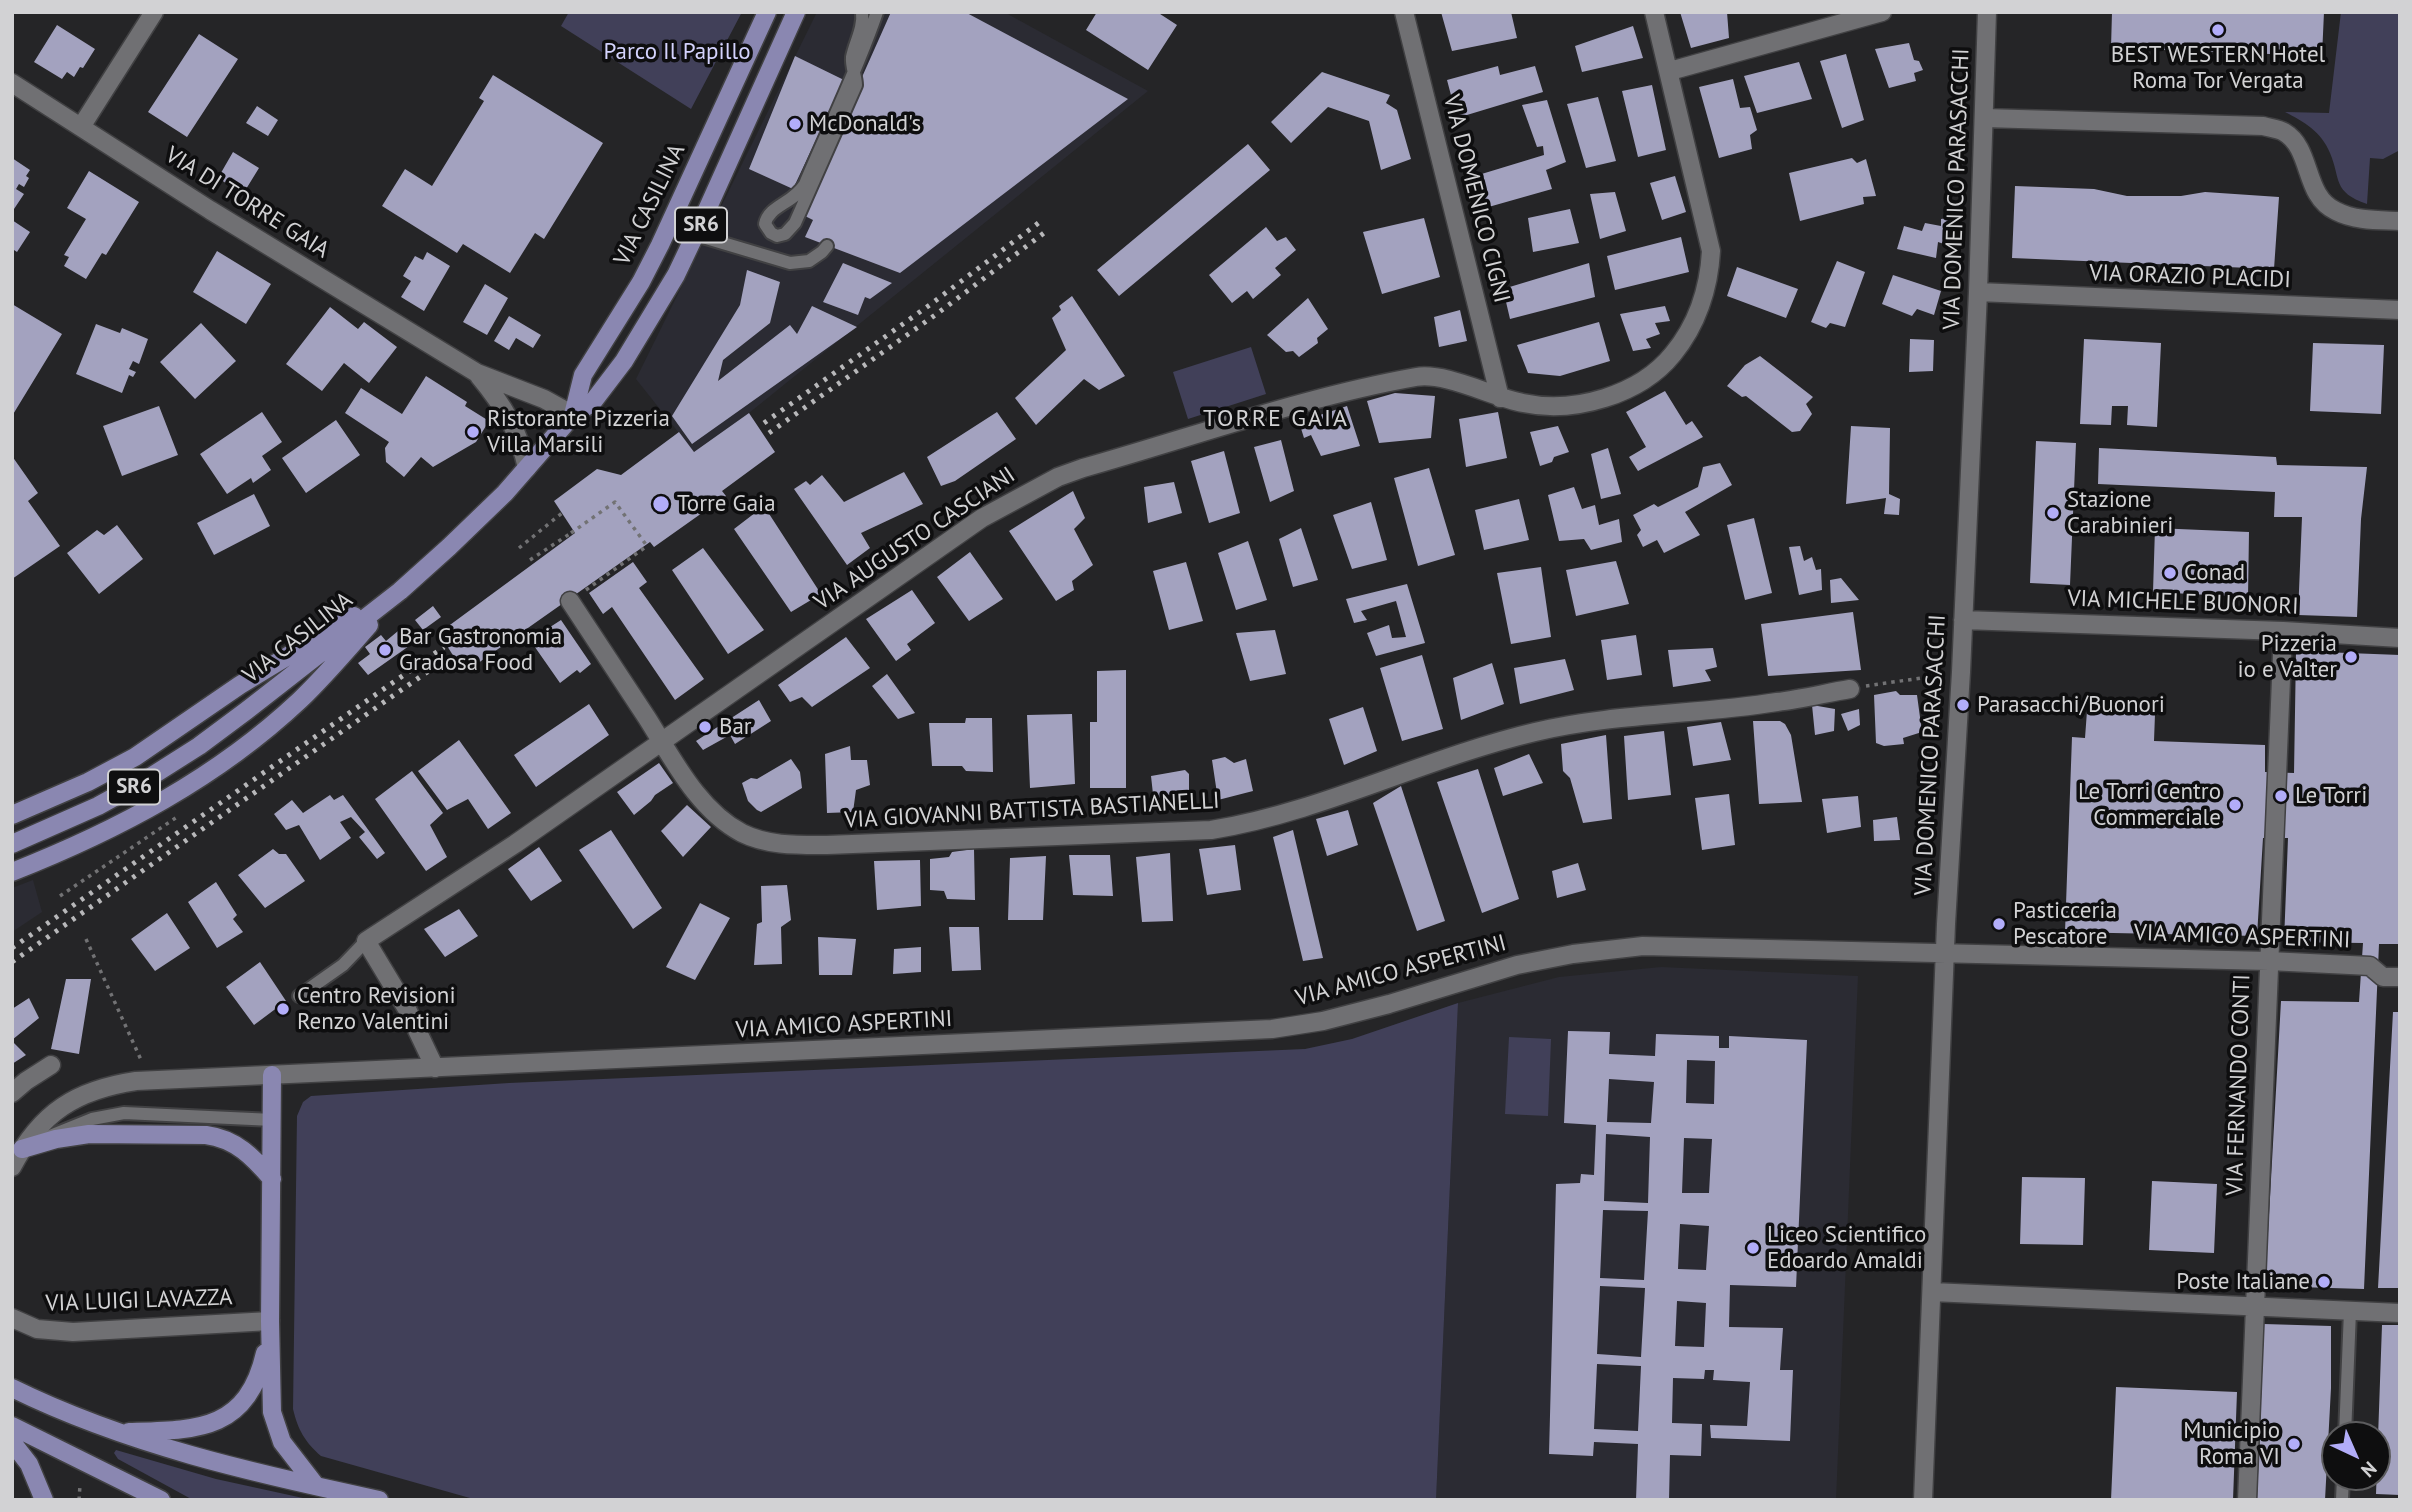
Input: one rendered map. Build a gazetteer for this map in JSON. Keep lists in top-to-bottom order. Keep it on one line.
{"streets":{"main road":["VIA CASILINA","SR6"],"street":["VIA DOMENICO PARASACCHI","VIA DOMENICO CIGNI","VIA DI TORRE GAIA","VIA ORAZIO PLACIDI","VIA AUGUSTO CASCIANI","VIA MICHELE BUONORI","VIA GIOVANNI BATTISTA BASTIANELLI","VIA AMICO ASPERTINI","VIA FERNANDO CONTI","VIA LUIGI LAVAZZA"]},"crossings":[["VIA DOMENICO PARASACCHI","VIA ORAZIO PLACIDI"],["VIA DOMENICO PARASACCHI","VIA MICHELE BUONORI"],["VIA DOMENICO PARASACCHI","VIA AMICO ASPERTINI"],["VIA DOMENICO CIGNI","VIA AUGUSTO CASCIANI"],["VIA AUGUSTO CASCIANI","VIA GIOVANNI BATTISTA BASTIANELLI"],["VIA MICHELE BUONORI","VIA FERNANDO CONTI"],["VIA AMICO ASPERTINI","VIA FERNANDO CONTI"]],"districts":["TORRE GAIA"],"parks":["Parco Il Papillo"],"places":["BEST WESTERN Hotel Roma Tor Vergata","McDonald's","Ristorante Pizzeria Villa Marsili","Torre Gaia","Stazione Carabinieri","Conad","Bar Gastronomia Gradosa Food","Pizzeria io e Valter","Parasacchi/Buonori","Bar","Le Torri","Le Torri Centro Commerciale","Pasticceria Pescatore","Centro Revisioni Renzo Valentini","Liceo Scientifico Edoardo Amaldi","Poste Italiane","Municipio Roma VI"],"north":"bottom right"}
